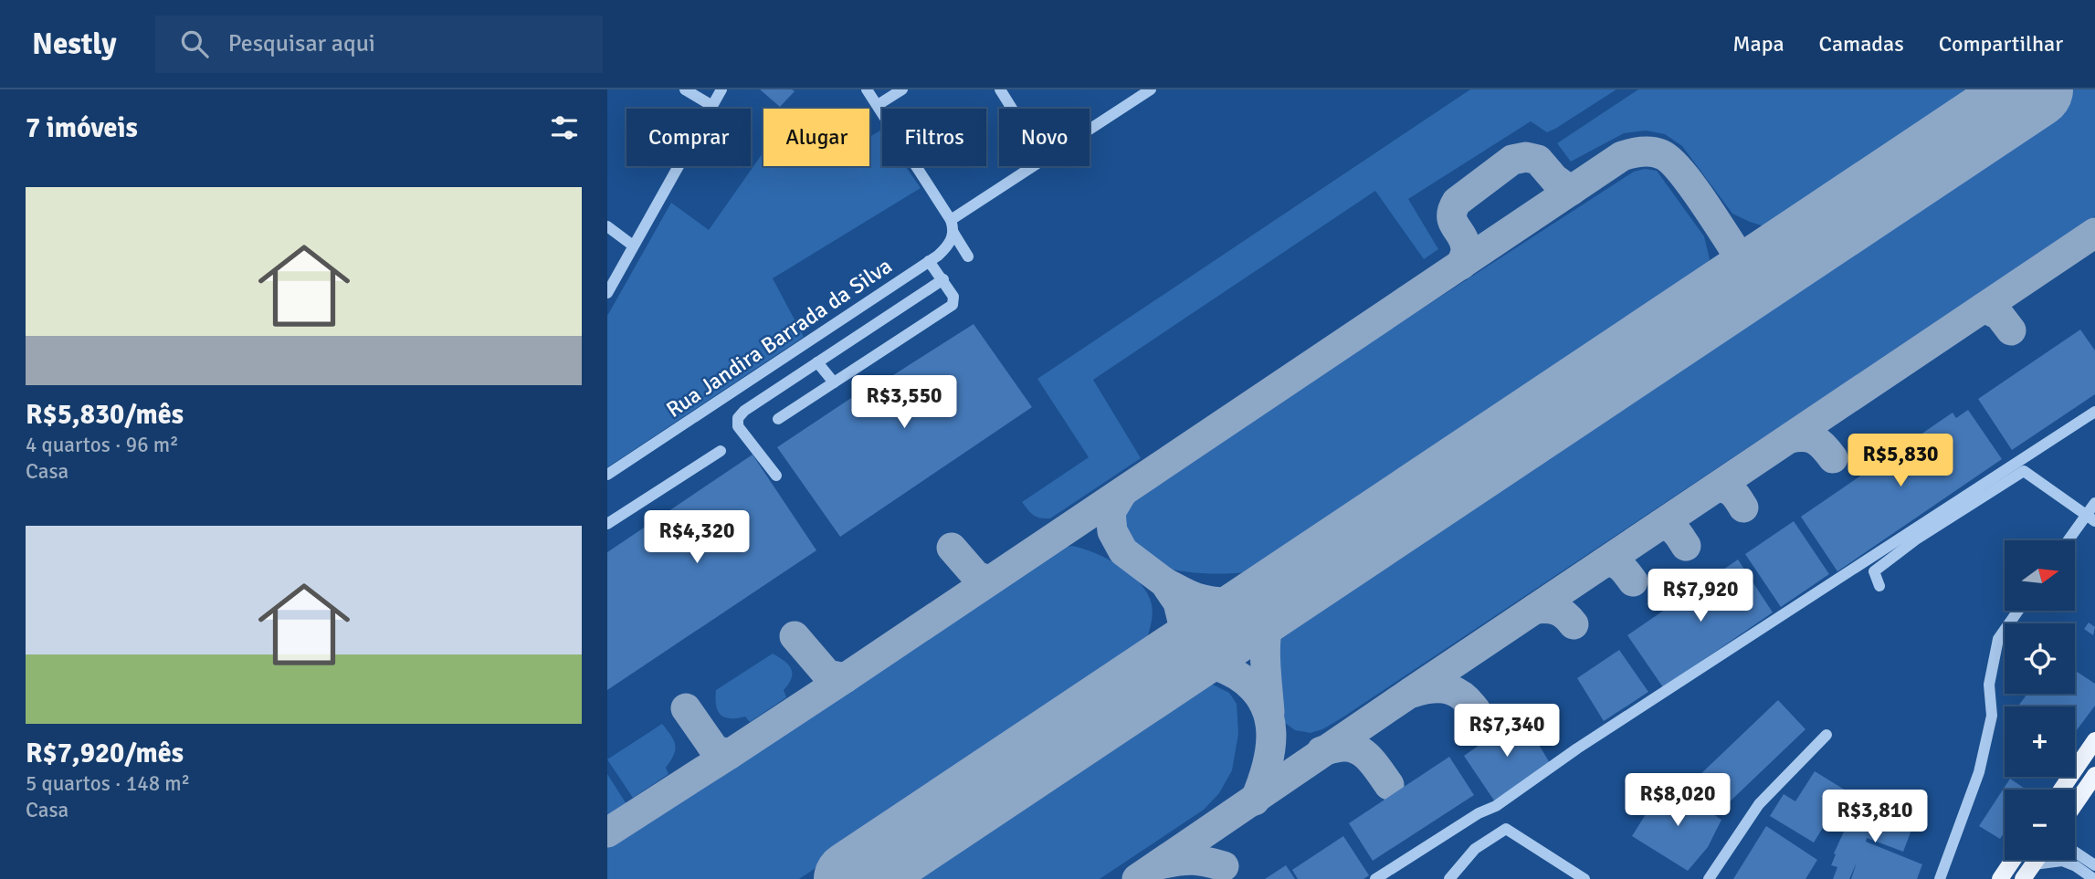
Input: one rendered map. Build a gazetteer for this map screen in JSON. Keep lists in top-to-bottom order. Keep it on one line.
{"streets":{"street":["Rua Jandira Barrada da Silva"]},"north":"right","page":{"header":"Nestly","search":"Pesquisar aqui","nav":["Mapa","Camadas","Compartilhar"],"heading":"7 imóveis","chip":["Comprar","Alugar","Filtros","Novo"],"list":[{"name":"R$5,830/mês","note":"4 quartos · 96 m² · Casa"},{"name":"R$7,920/mês","note":"5 quartos · 148 m² · Casa"}],"price":["R$3,550","R$5,830","R$4,320","R$7,920","R$7,340","R$8,020","R$3,810"],"map_buttons":["+","−"]}}
